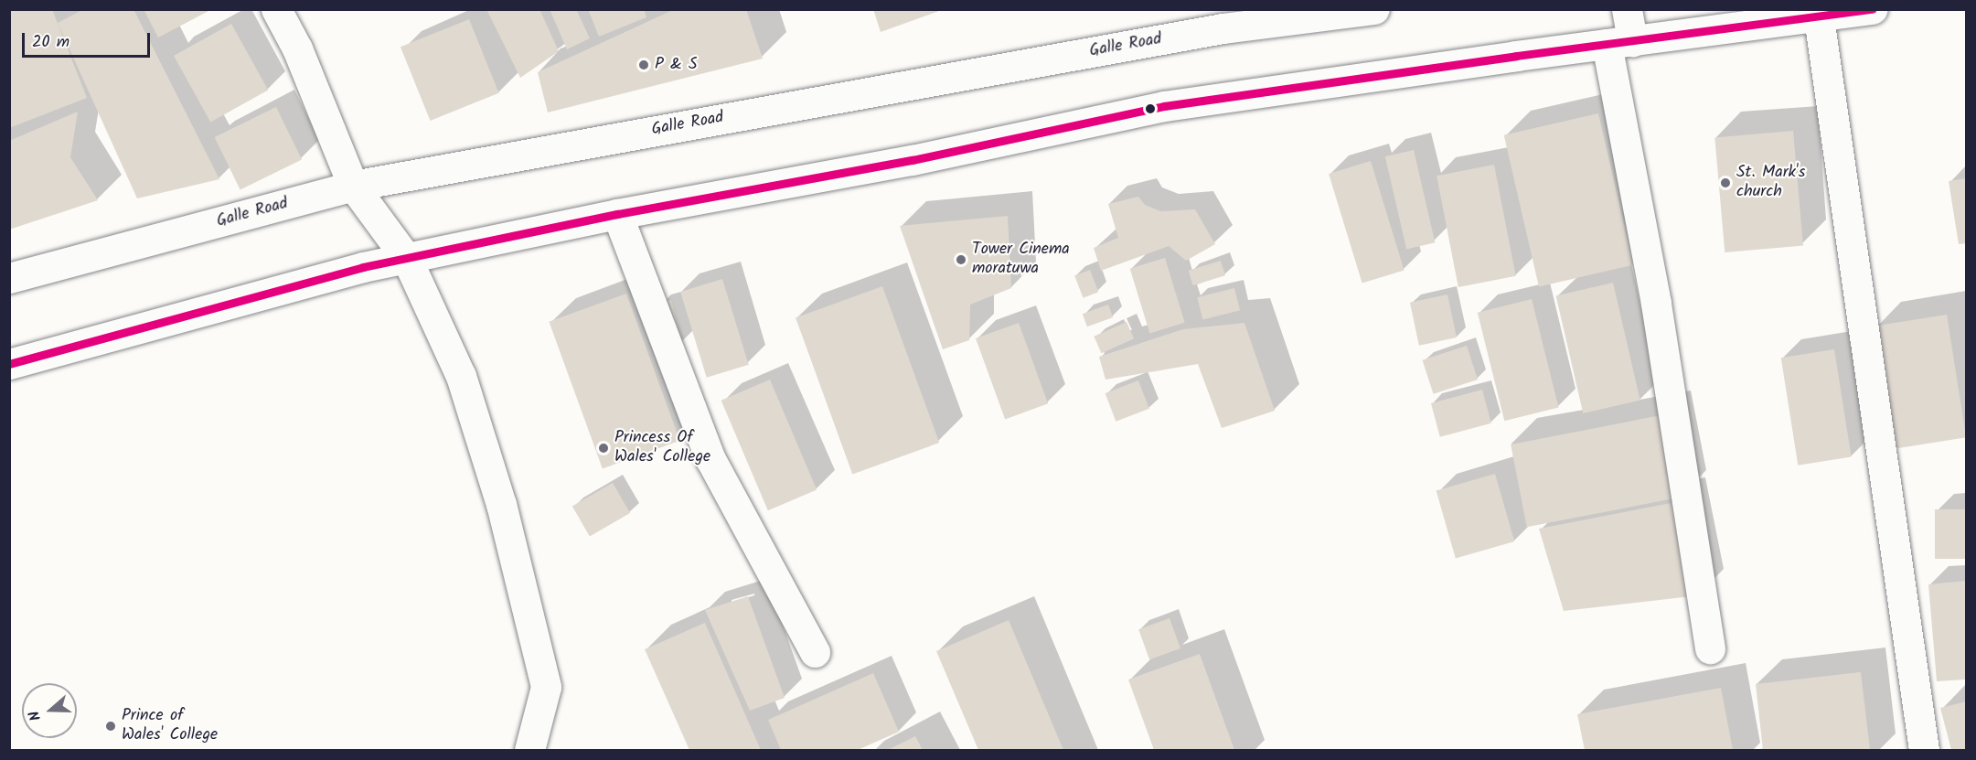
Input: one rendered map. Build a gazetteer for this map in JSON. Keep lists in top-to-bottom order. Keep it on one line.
{"streets":{"main road":["Galle Road"]},"places":["P & S","St. Mark's church","Tower Cinema moratuwa","Princess Of Wales' College","Prince of Wales' College"],"scale_bar":"20 m","north":"left"}
